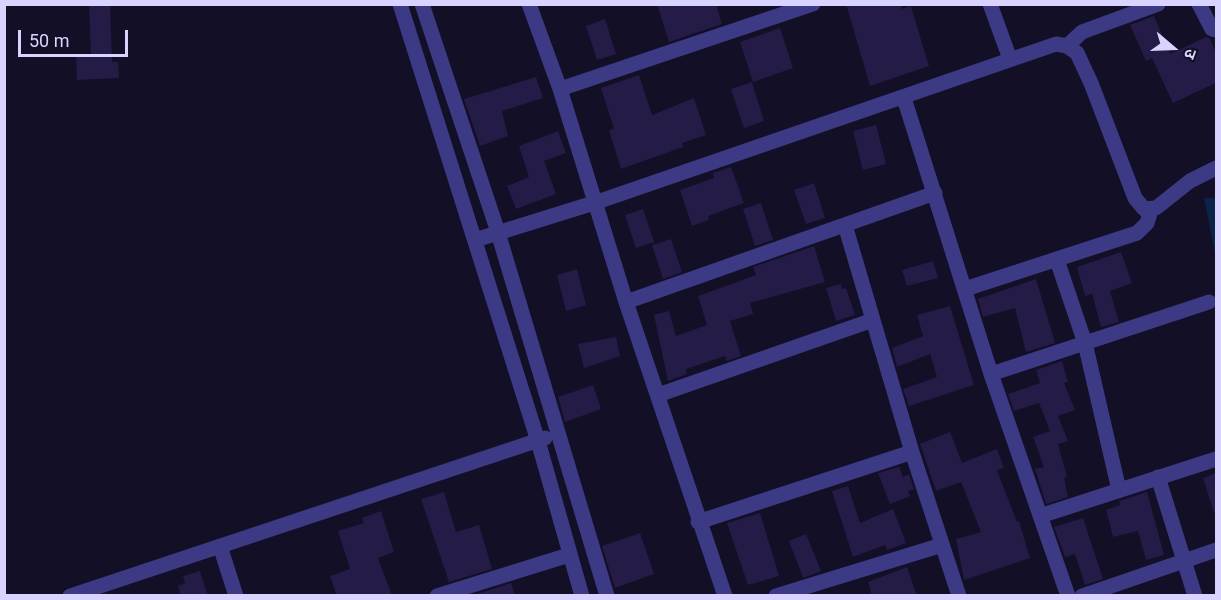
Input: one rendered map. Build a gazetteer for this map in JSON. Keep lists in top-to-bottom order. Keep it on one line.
{"scale_bar":"50 m","north":"right"}
